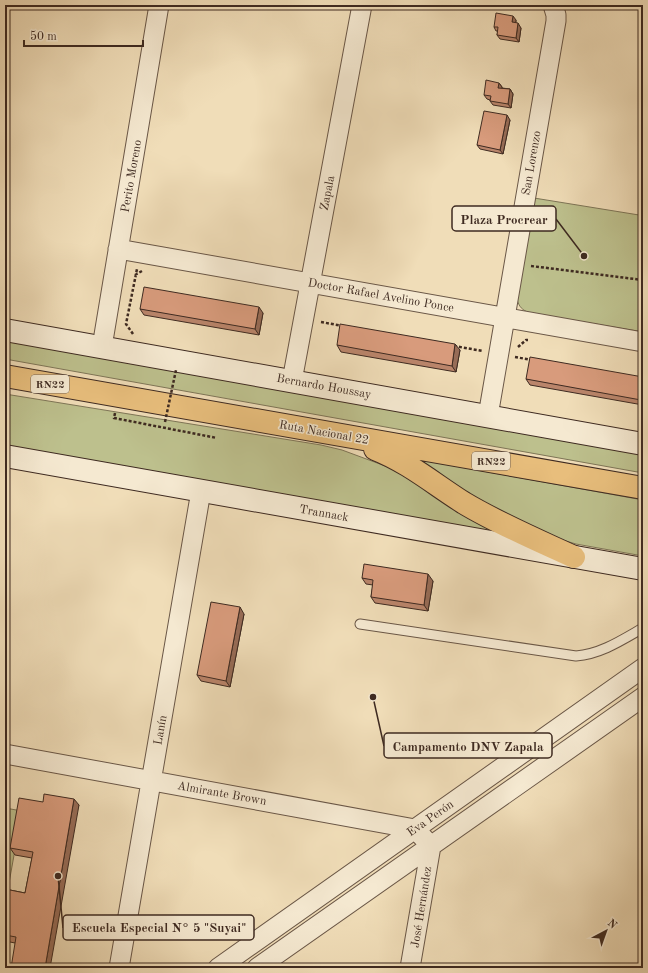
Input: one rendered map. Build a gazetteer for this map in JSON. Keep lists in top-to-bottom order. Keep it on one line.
{"streets":{"main road":["RN22","Ruta Nacional 22"],"street":["San Lorenzo","Perito Moreno","Zapala","Doctor Rafael Avelino Ponce","Bernardo Houssay","Trannack","Lanín","Almirante Brown","Eva Perón","José Hernández"]},"crossings":[["San Lorenzo","Doctor Rafael Avelino Ponce"],["San Lorenzo","Bernardo Houssay"],["Perito Moreno","Doctor Rafael Avelino Ponce"],["Perito Moreno","Bernardo Houssay"],["Zapala","Doctor Rafael Avelino Ponce"],["Zapala","Bernardo Houssay"],["Trannack","Lanín"],["Lanín","Almirante Brown"],["Almirante Brown","Eva Perón"],["Eva Perón","José Hernández"]],"places":["Plaza Procrear","Campamento DNV Zapala","Escuela Especial N° 5 \"Suyai\""],"scale_bar":"50 m","north":"top right"}
